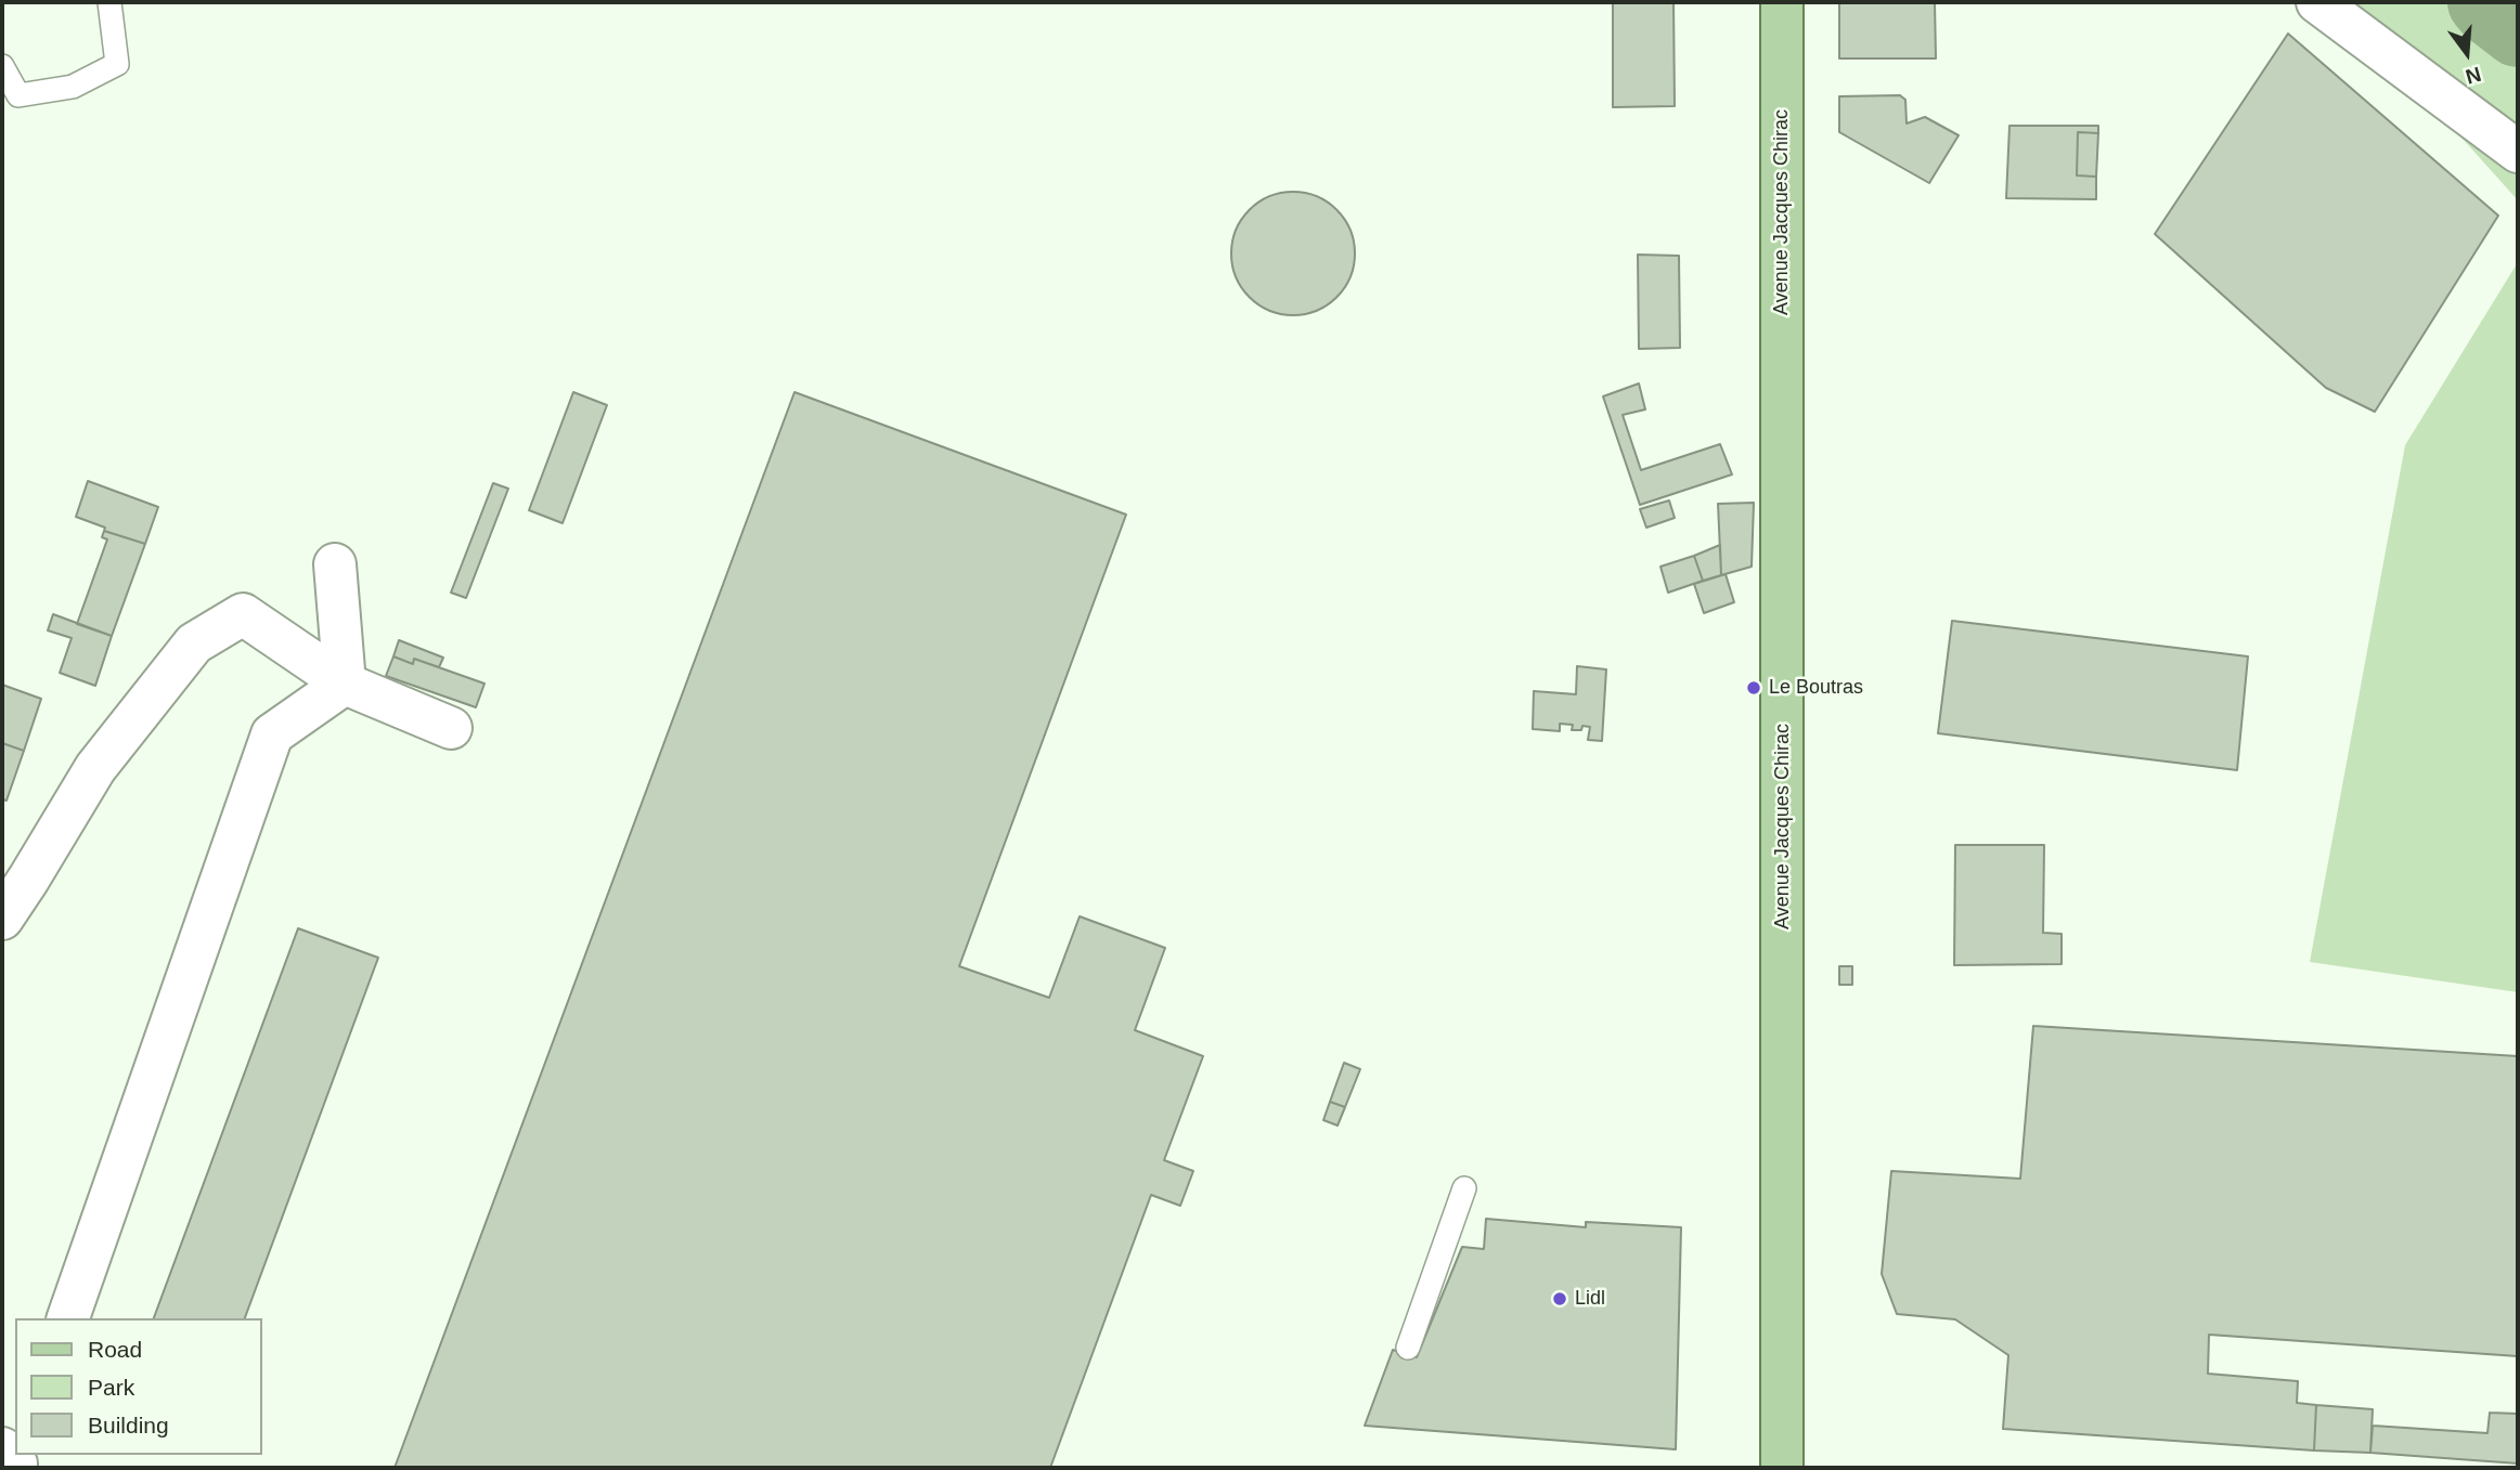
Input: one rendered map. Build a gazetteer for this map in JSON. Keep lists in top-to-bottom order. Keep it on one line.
{"streets":{"main road":["Avenue Jacques Chirac"]},"places":["Le Boutras","Lidl"],"legend":["Road","Park","Building"],"north":"bottom"}
